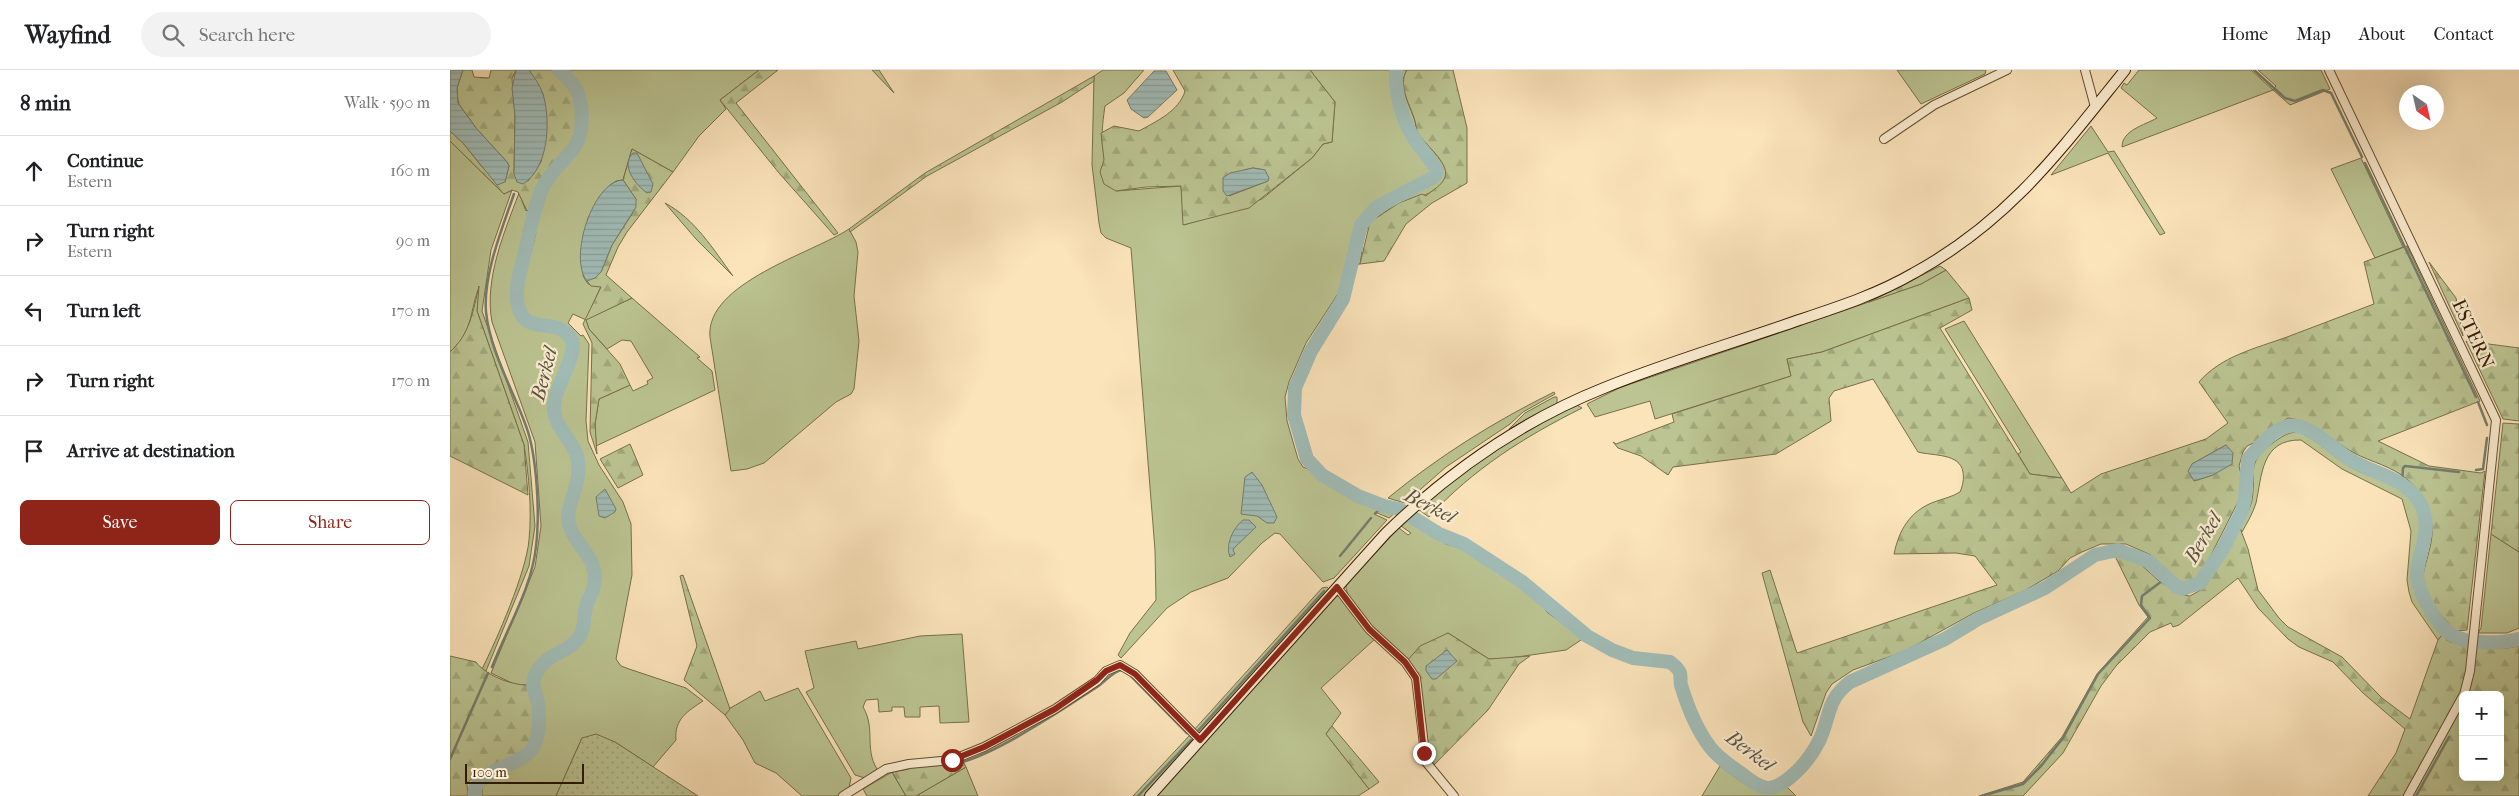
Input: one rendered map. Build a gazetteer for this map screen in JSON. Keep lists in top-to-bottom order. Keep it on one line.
{"streets":{"street":["ESTERN"]},"water":["Berkel"],"scale_bar":"100 m","north":"bottom right","page":{"header":"Wayfind","search":"Search here","nav":["Home","Map","About","Contact"],"heading":["8 min","Walk · 590 m"],"list":[["Continue","Estern","160 m"],["Turn right","Estern","90 m"],["Turn left","170 m"],["Turn right","170 m"],"Arrive at destination"],"buttons":["Save","Share"],"map_buttons":["+","−"],"scale":"100 m"}}
